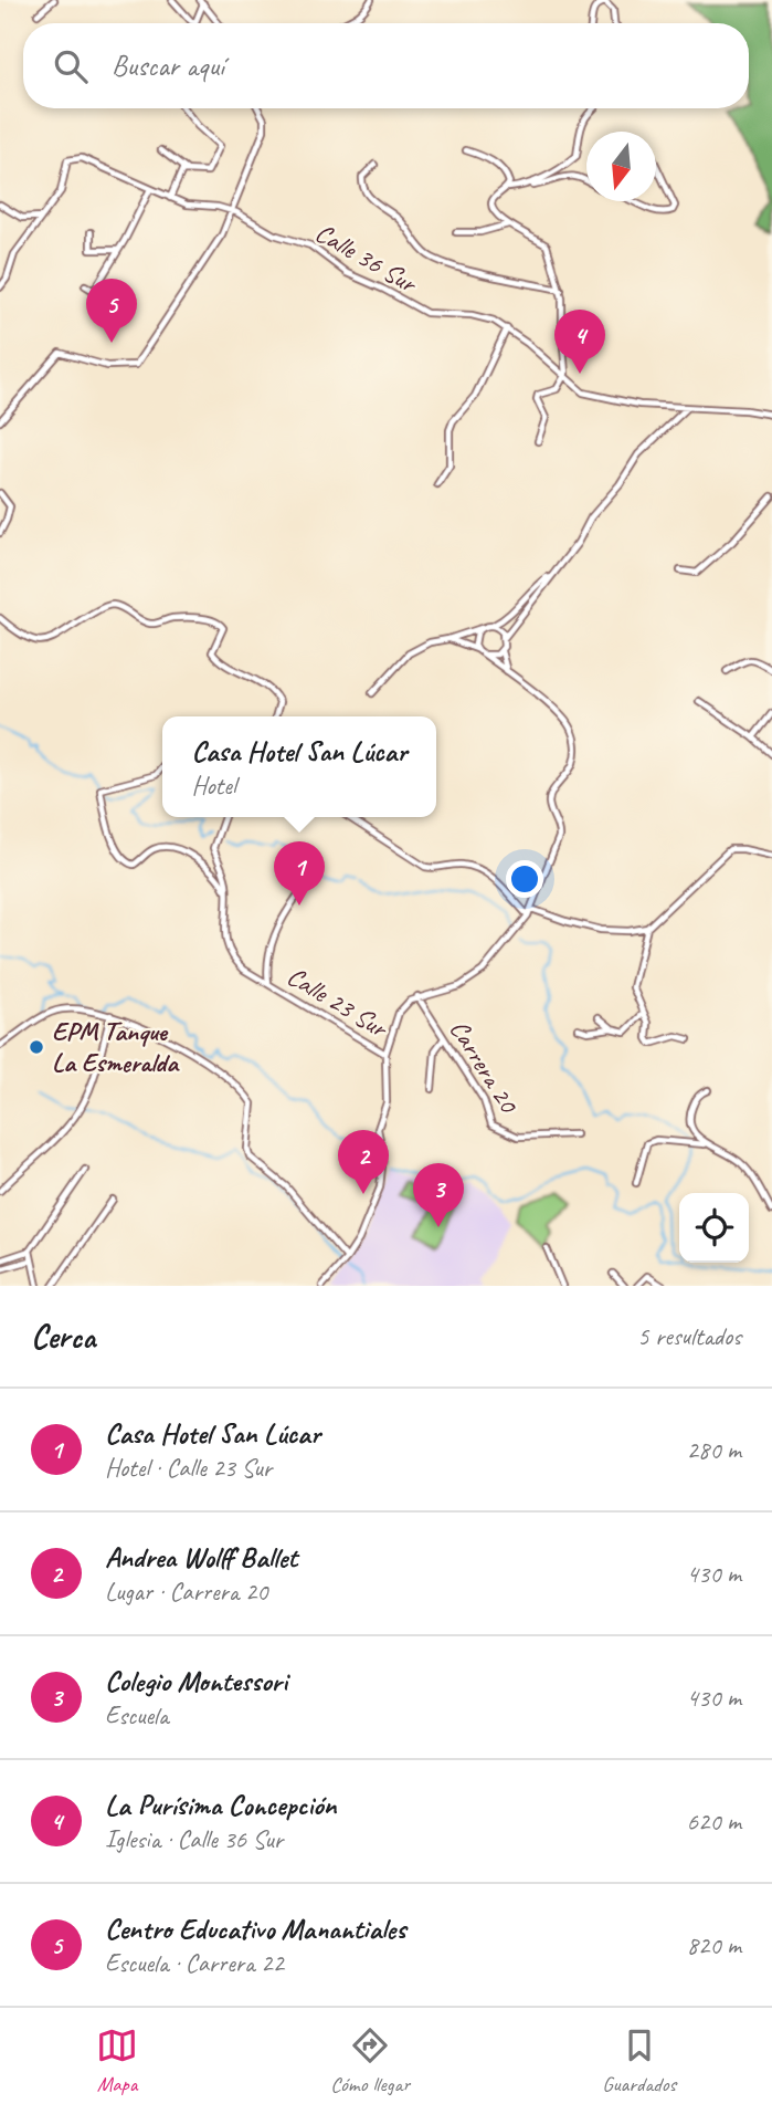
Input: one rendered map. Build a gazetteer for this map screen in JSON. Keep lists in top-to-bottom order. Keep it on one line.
{"streets":{"street":["Calle 36 Sur","Calle 23 Sur","Carrera 20"]},"places":["EPM Tanque La Esmeralda"],"north":"bottom","page":{"search":"Buscar aquí","pins":["5","4","1","2","3"],"popup":["Casa Hotel San Lúcar","Hotel"],"heading":["Cerca","5 resultados"],"list":[{"mark":"1","name":"Casa Hotel San Lúcar","note":"Hotel · Calle 23 Sur","value":"280 m"},{"mark":"2","name":"Andrea Wolff Ballet","note":"Lugar · Carrera 20","value":"430 m"},{"mark":"3","name":"Colegio Montessori","note":"Escuela","value":"430 m"},{"mark":"4","name":"La Purísima Concepción","note":"Iglesia · Calle 36 Sur","value":"620 m"},{"mark":"5","name":"Centro Educativo Manantiales","note":"Escuela · Carrera 22","value":"820 m"}],"nav":["Mapa","Cómo llegar","Guardados"]}}
